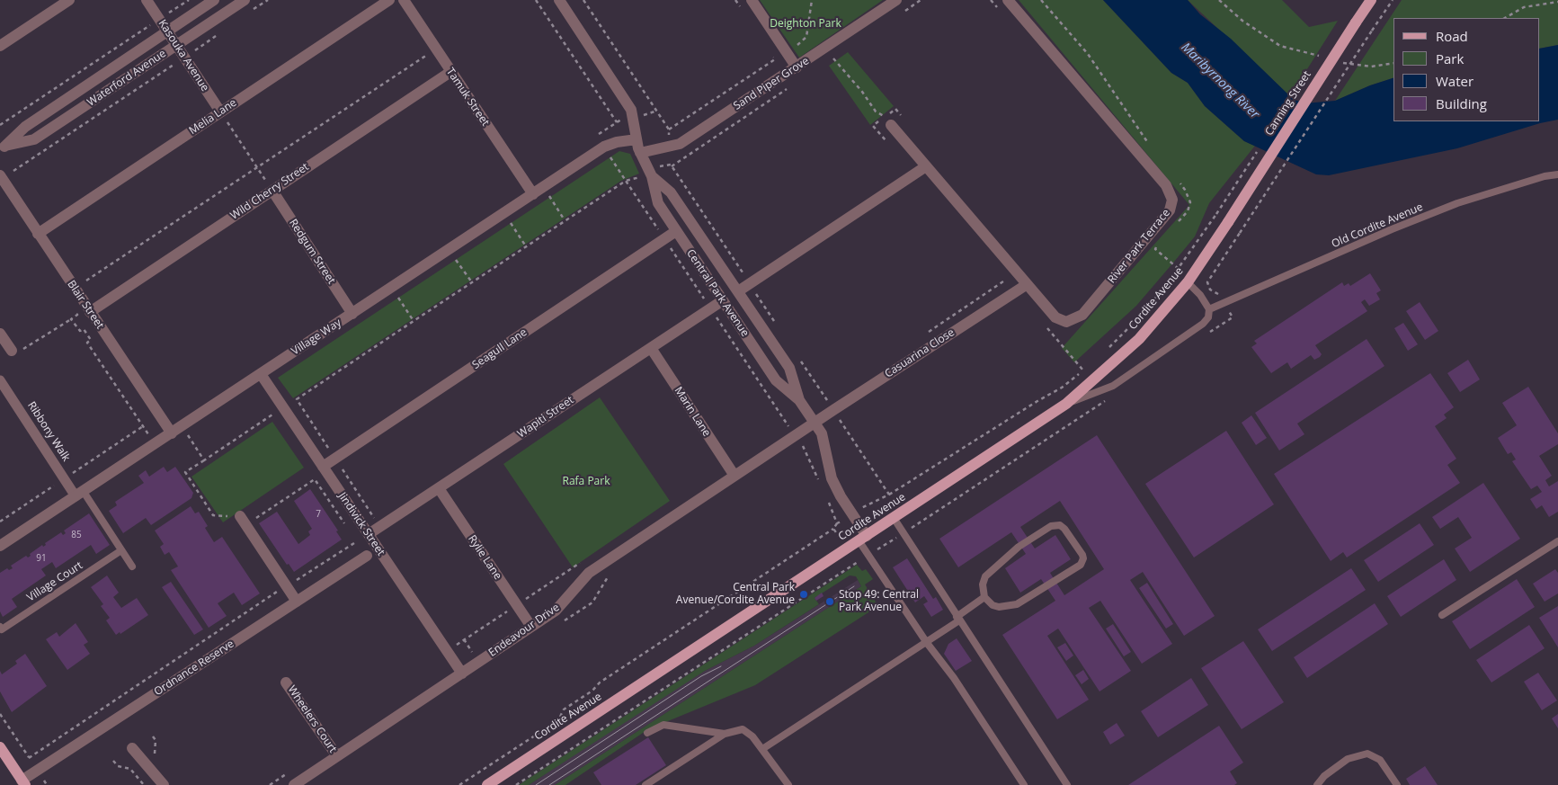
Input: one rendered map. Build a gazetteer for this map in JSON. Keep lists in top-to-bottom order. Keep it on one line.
{"streets":{"main road":["Canning Street","Cordite Avenue"],"street":["Kasouka Avenue","Waterford Avenue","Sand Piper Grove","Tamuk Street","Melia Lane","Wild Cherry Street","River Park Terrace","Redgum Street","Central Park Avenue","Blair Street","Village Way","Seagull Lane","Casuarina Close","Marin Lane","Wapiti Street","Ribbony Walk","Jindivick Street","Rylie Lane","Endeavour Drive","Ordnance Reserve","Wheelers Court"],"lane":["Old Cordite Avenue","Village Court"]},"crossings":[["Kasouka Avenue","Waterford Avenue"],["Kasouka Avenue","Melia Lane"],["Sand Piper Grove","Central Park Avenue"],["Tamuk Street","Wild Cherry Street"],["Tamuk Street","Village Way"],["Canning Street","Cordite Avenue"],["Melia Lane","Blair Street"],["Wild Cherry Street","Redgum Street"],["Wild Cherry Street","Blair Street"],["River Park Terrace","Casuarina Close"],["Redgum Street","Village Way"],["Central Park Avenue","Cordite Avenue"],["Central Park Avenue","Village Way"],["Central Park Avenue","Seagull Lane"],["Central Park Avenue","Casuarina Close"],["Central Park Avenue","Wapiti Street"],["Central Park Avenue","Endeavour Drive"],["Blair Street","Village Way"],["Village Way","Ribbony Walk"],["Village Way","Jindivick Street"],["Seagull Lane","Jindivick Street"],["Casuarina Close","Endeavour Drive"],["Marin Lane","Wapiti Street"],["Marin Lane","Endeavour Drive"],["Wapiti Street","Jindivick Street"],["Wapiti Street","Rylie Lane"],["Jindivick Street","Endeavour Drive"],["Rylie Lane","Endeavour Drive"],["Endeavour Drive","Wheelers Court"]],"water":["Maribyrnong River"],"parks":["Deighton Park","Rafa Park"],"places":["Central Park Avenue/Cordite Avenue","Stop 49: Central Park Avenue"],"house_numbers":["7","85","91"],"legend":["Road","Park","Water","Building"]}
